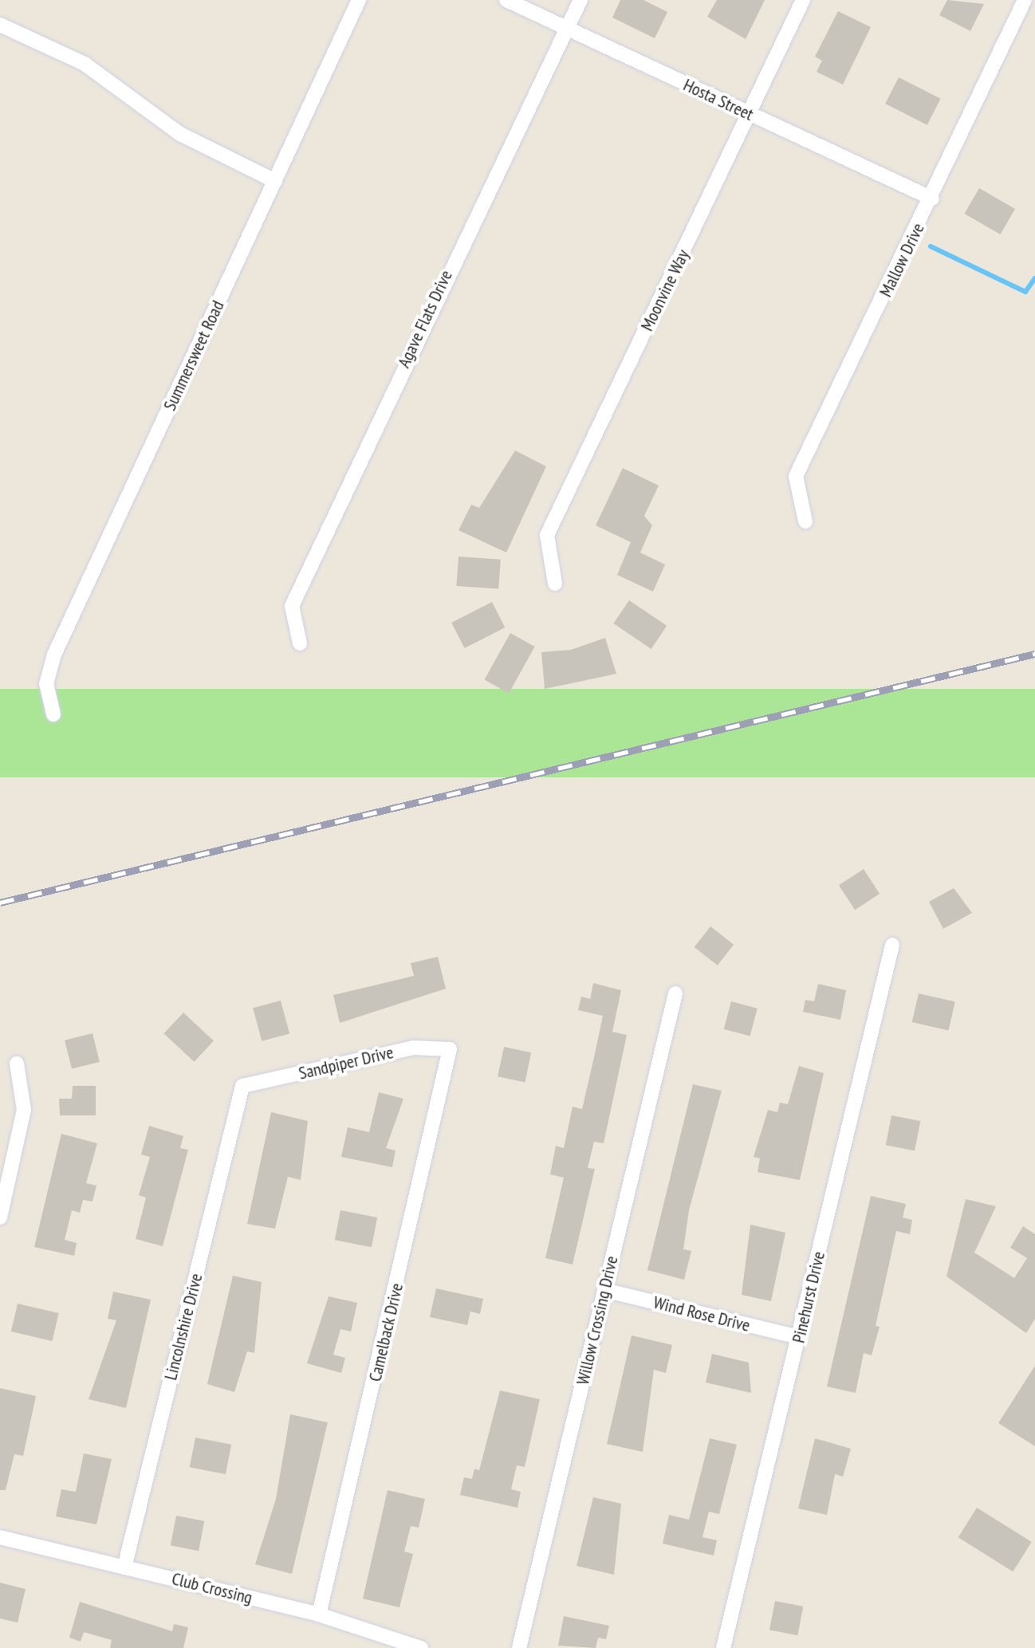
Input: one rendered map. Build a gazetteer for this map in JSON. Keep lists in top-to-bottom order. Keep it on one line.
{"streets":{"street":["Hosta Street","Mallow Drive","Moonvine Way","Agave Flats Drive","Summersweet Road","Sandpiper Drive","Pinehurst Drive","Wind Rose Drive","Willow Crossing Drive","Lincolnshire Drive","Camelback Drive","Club Crossing"]},"crossings":[["Hosta Street","Mallow Drive"],["Hosta Street","Moonvine Way"],["Hosta Street","Agave Flats Drive"],["Sandpiper Drive","Lincolnshire Drive"],["Sandpiper Drive","Camelback Drive"],["Pinehurst Drive","Wind Rose Drive"],["Wind Rose Drive","Willow Crossing Drive"],["Lincolnshire Drive","Club Crossing"],["Camelback Drive","Club Crossing"]]}
